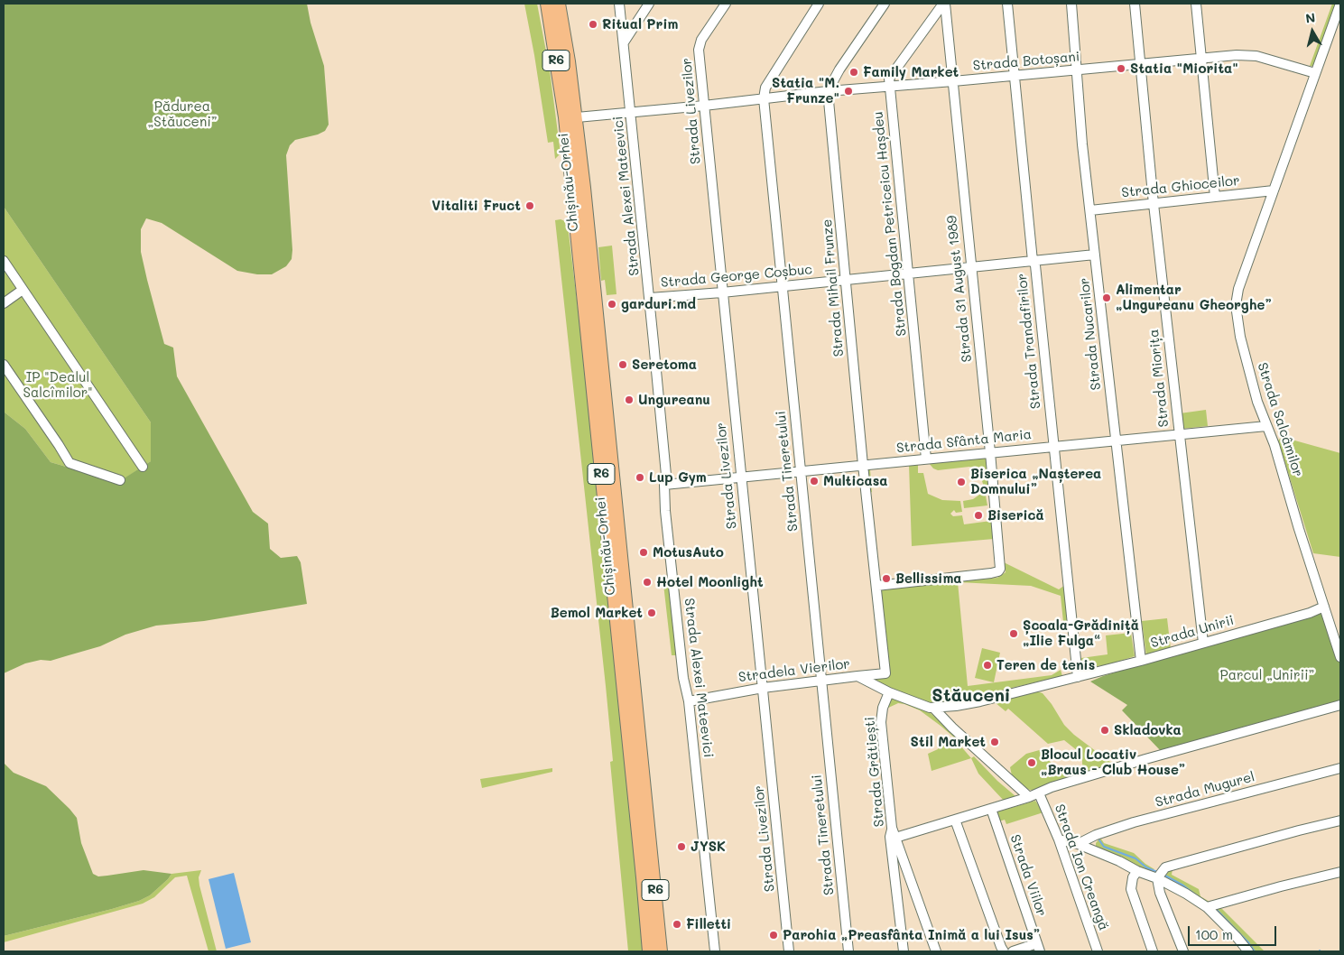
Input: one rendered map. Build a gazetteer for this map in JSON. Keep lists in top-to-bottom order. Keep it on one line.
{"streets":{"highway":["R6","Chișinău-Orhei"],"street":["Strada Botoșani","Strada Livezilor","Strada Ghioceilor","Strada Alexei Mateevici","Strada Bogdan Petriceicu Hașdeu","Strada George Coșbuc","Strada Mihail Frunze","Strada 31 August 1989","Strada Nucarilor","Strada Trandafirilor","Strada Miorița","Strada Salcâmilor","Strada Sfânta Maria","Strada Tineretului","Strada Unirii","Stradela Vierilor","Strada Grătiești","Strada Mugurel","Strada Ion Creangă","Strada Viilor"]},"crossings":[["Strada Botoșani","Strada Livezilor"],["Strada Botoșani","Chișinău-Orhei"],["Strada Botoșani","Strada Alexei Mateevici"],["Strada Botoșani","Strada Bogdan Petriceicu Hașdeu"],["Strada Botoșani","Strada Mihail Frunze"],["Strada Botoșani","Strada 31 August 1989"],["Strada Botoșani","Strada Nucarilor"],["Strada Botoșani","Strada Trandafirilor"],["Strada Botoșani","Strada Miorița"],["Strada Botoșani","Strada Salcâmilor"],["Strada Botoșani","Strada Tineretului"],["Strada Livezilor","Strada George Coșbuc"],["Strada Livezilor","Strada Sfânta Maria"],["Strada Livezilor","Stradela Vierilor"],["Strada Ghioceilor","Strada Nucarilor"],["Strada Ghioceilor","Strada Miorița"],["Strada Ghioceilor","Strada Salcâmilor"],["Strada Alexei Mateevici","Strada George Coșbuc"],["Strada Alexei Mateevici","Strada Sfânta Maria"],["Strada Alexei Mateevici","Stradela Vierilor"],["Strada Bogdan Petriceicu Hașdeu","Strada George Coșbuc"],["Strada Bogdan Petriceicu Hașdeu","Strada 31 August 1989"],["Strada Bogdan Petriceicu Hașdeu","Strada Sfânta Maria"],["Strada George Coșbuc","Strada Mihail Frunze"],["Strada George Coșbuc","Strada 31 August 1989"],["Strada George Coșbuc","Strada Nucarilor"],["Strada George Coșbuc","Strada Trandafirilor"],["Strada George Coșbuc","Strada Tineretului"],["Strada Mihail Frunze","Strada 31 August 1989"],["Strada Mihail Frunze","Strada Sfânta Maria"],["Strada Mihail Frunze","Stradela Vierilor"],["Strada 31 August 1989","Strada Sfânta Maria"],["Strada Nucarilor","Strada Sfânta Maria"],["Strada Nucarilor","Strada Unirii"],["Strada Trandafirilor","Strada Sfânta Maria"],["Strada Trandafirilor","Strada Unirii"],["Strada Miorița","Strada Sfânta Maria"],["Strada Miorița","Strada Unirii"],["Strada Salcâmilor","Strada Sfânta Maria"],["Strada Salcâmilor","Strada Unirii"],["Strada Sfânta Maria","Strada Tineretului"],["Strada Tineretului","Stradela Vierilor"],["Strada Unirii","Stradela Vierilor"],["Stradela Vierilor","Strada Grătiești"]],"districts":["Stăuceni"],"parks":["Pădurea „Stăuceni”","IP \"Dealul Salcîmilor\"","Parcul „Unirii”"],"places":["Ritual Prim","Statia \"Miorita\"","Family Market","Statia \"M. Frunze\"","Vitaliti Fruct","Alimentar „Ungureanu Gheorghe”","garduri.md","Seretoma","Ungureanu","Lup Gym","Multicasa","Biserica „Nașterea Domnului”","Biserică","MotusAuto","Bellissima","Hotel Moonlight","Bemol Market","Școala-Grădiniță „Ilie Fulga“","Teren de tenis","Skladovka","Stil Market","Blocul Locativ „Braus - Club House”","JYSK","Filletti","Parohia „Preasfânta Inimă a lui Isus”"],"scale_bar":"100 m","north":"top"}
